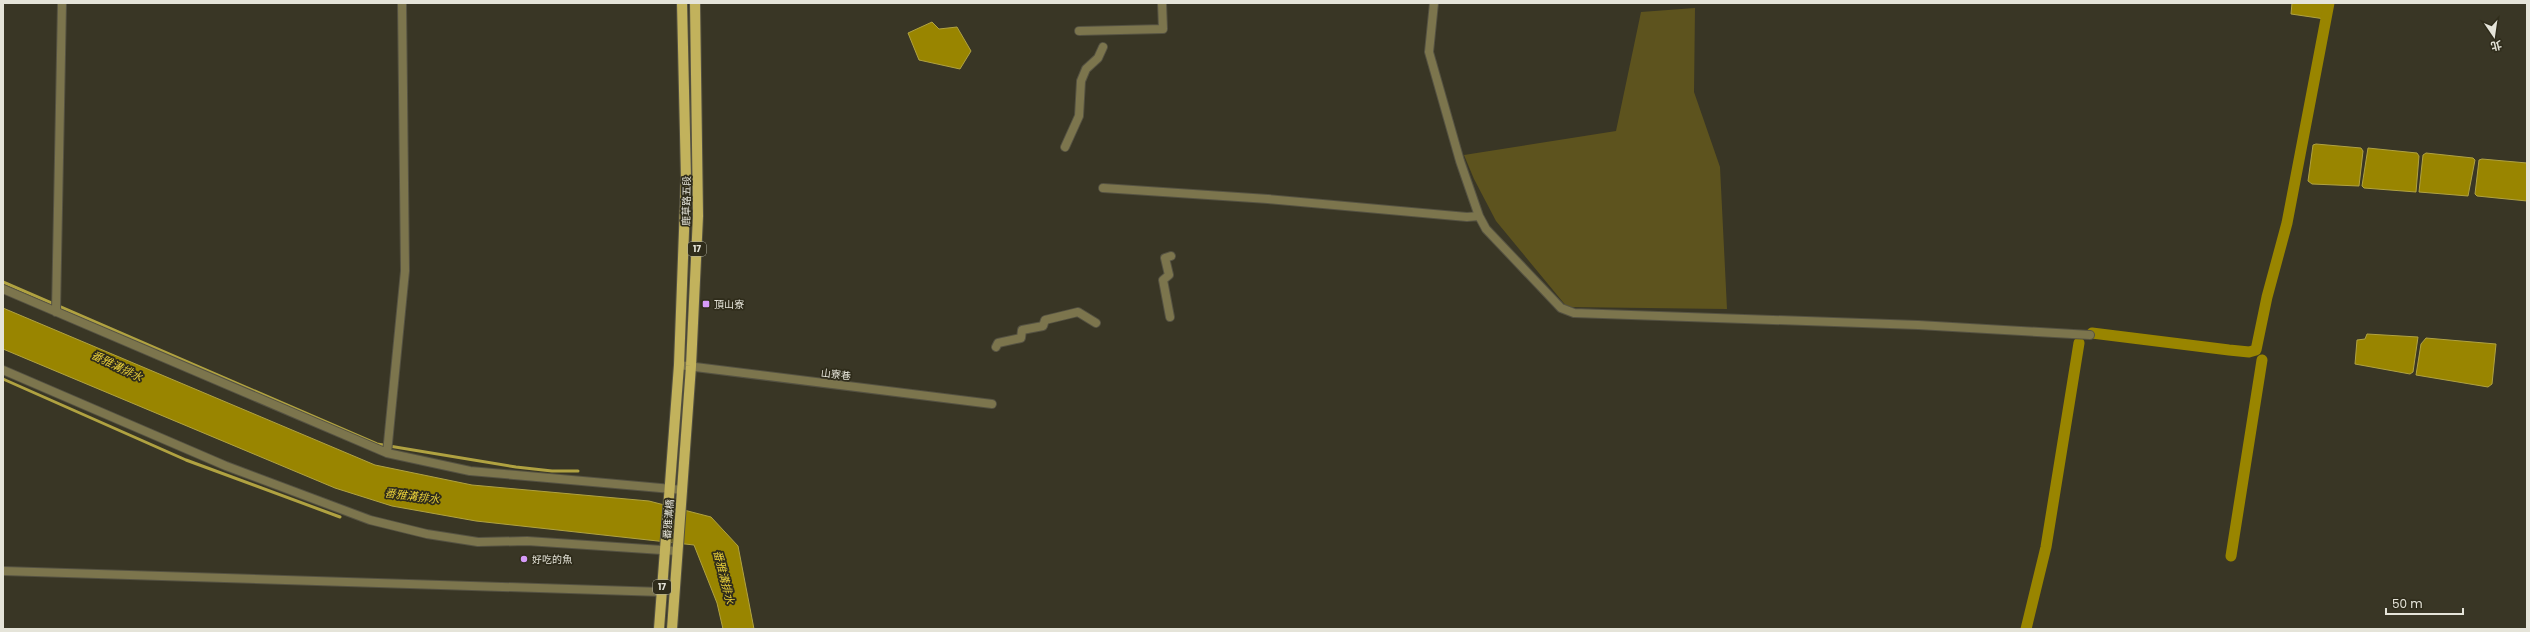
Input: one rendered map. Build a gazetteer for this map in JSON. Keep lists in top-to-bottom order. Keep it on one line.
{"streets":{"main road":["鹿草路五段","17","番雅溝橋"],"street":["山寮巷"]},"crossings":[["鹿草路五段","山寮巷"],["鹿草路五段","番雅溝橋"],["17","番雅溝橋"]],"water":["番雅溝排水"],"places":{"transit":["頂山寮"],"other":["好吃的魚"]},"scale_bar":"50 m","north":"bottom"}
